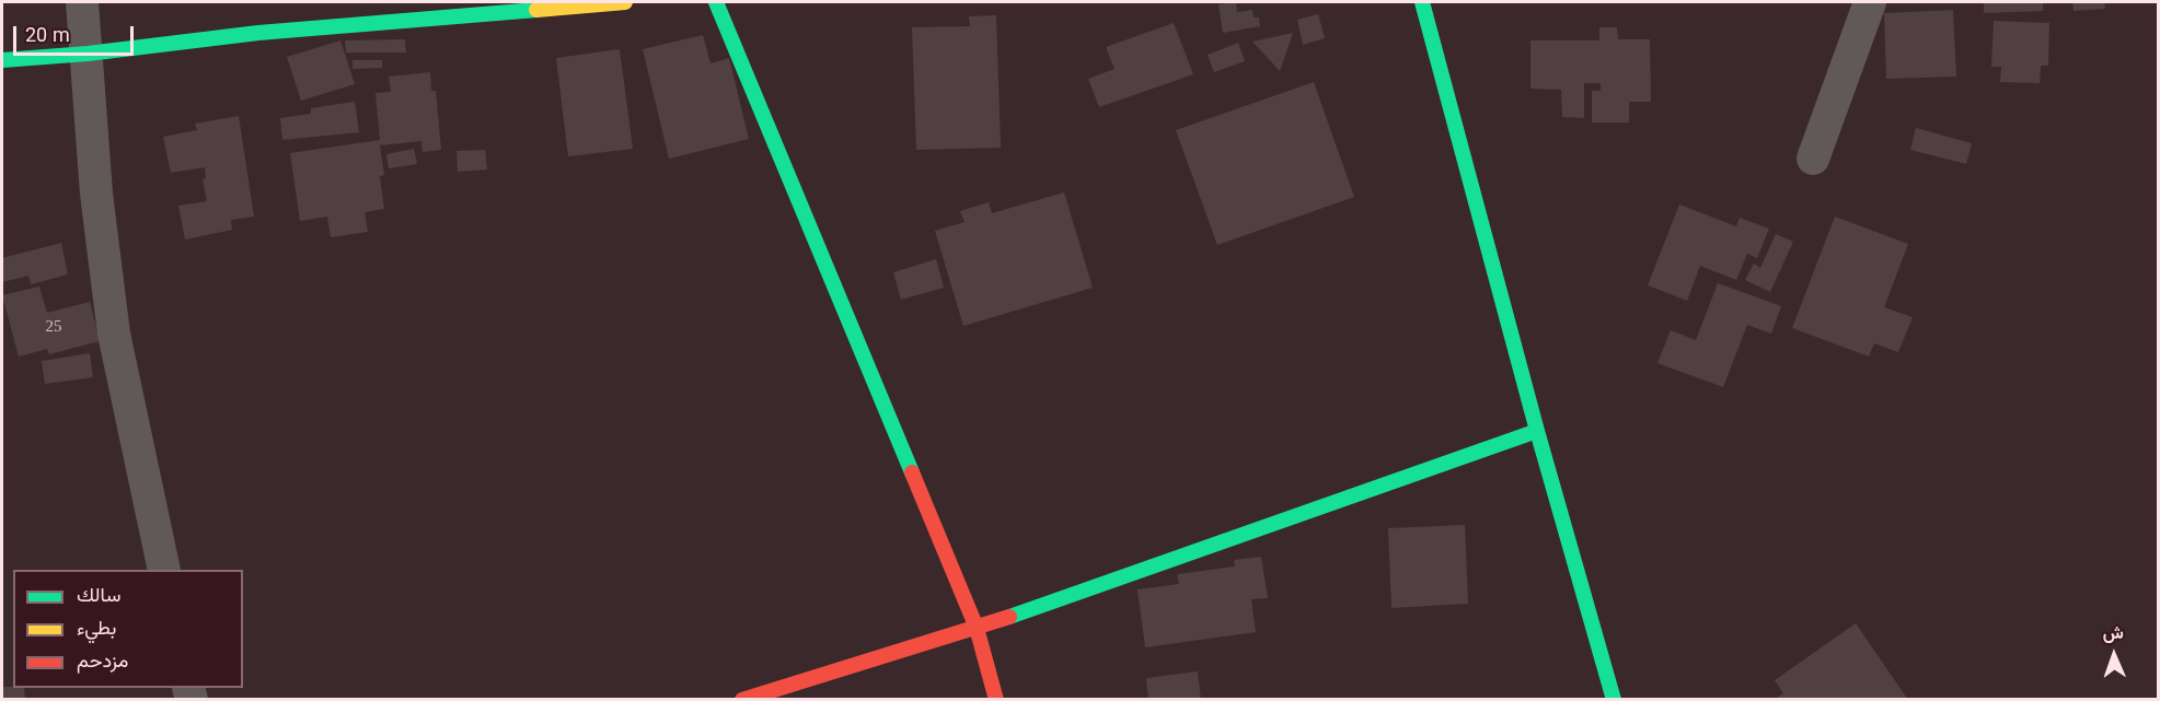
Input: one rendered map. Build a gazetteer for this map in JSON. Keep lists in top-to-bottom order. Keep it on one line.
{"house_numbers":["25"],"legend":["سالك","بطيء","مزدحم"],"scale_bar":"20 m","north":"top"}
